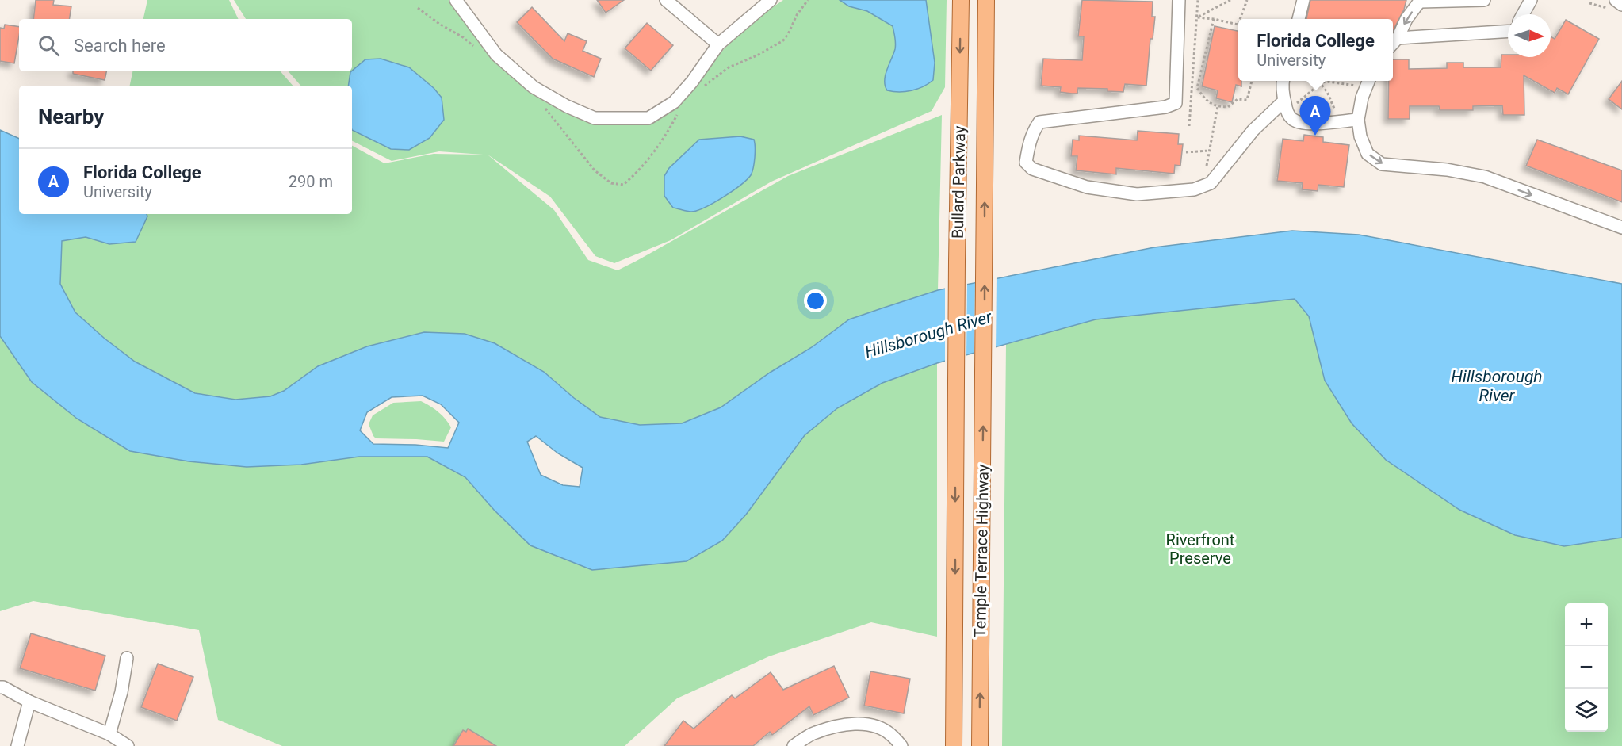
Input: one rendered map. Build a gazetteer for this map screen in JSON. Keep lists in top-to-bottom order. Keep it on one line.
{"streets":{"main road":["Bullard Parkway","Temple Terrace Highway"]},"crossings":[["Bullard Parkway","Temple Terrace Highway"]],"water":["Hillsborough River"],"parks":["Riverfront Preserve"],"north":"right","page":{"popup":["Florida College","University"],"search":"Search here","heading":"Nearby","pins":"A","list":[{"mark":"A","name":"Florida College","note":"University","value":"290 m"}],"map_buttons":["+","−"]}}
